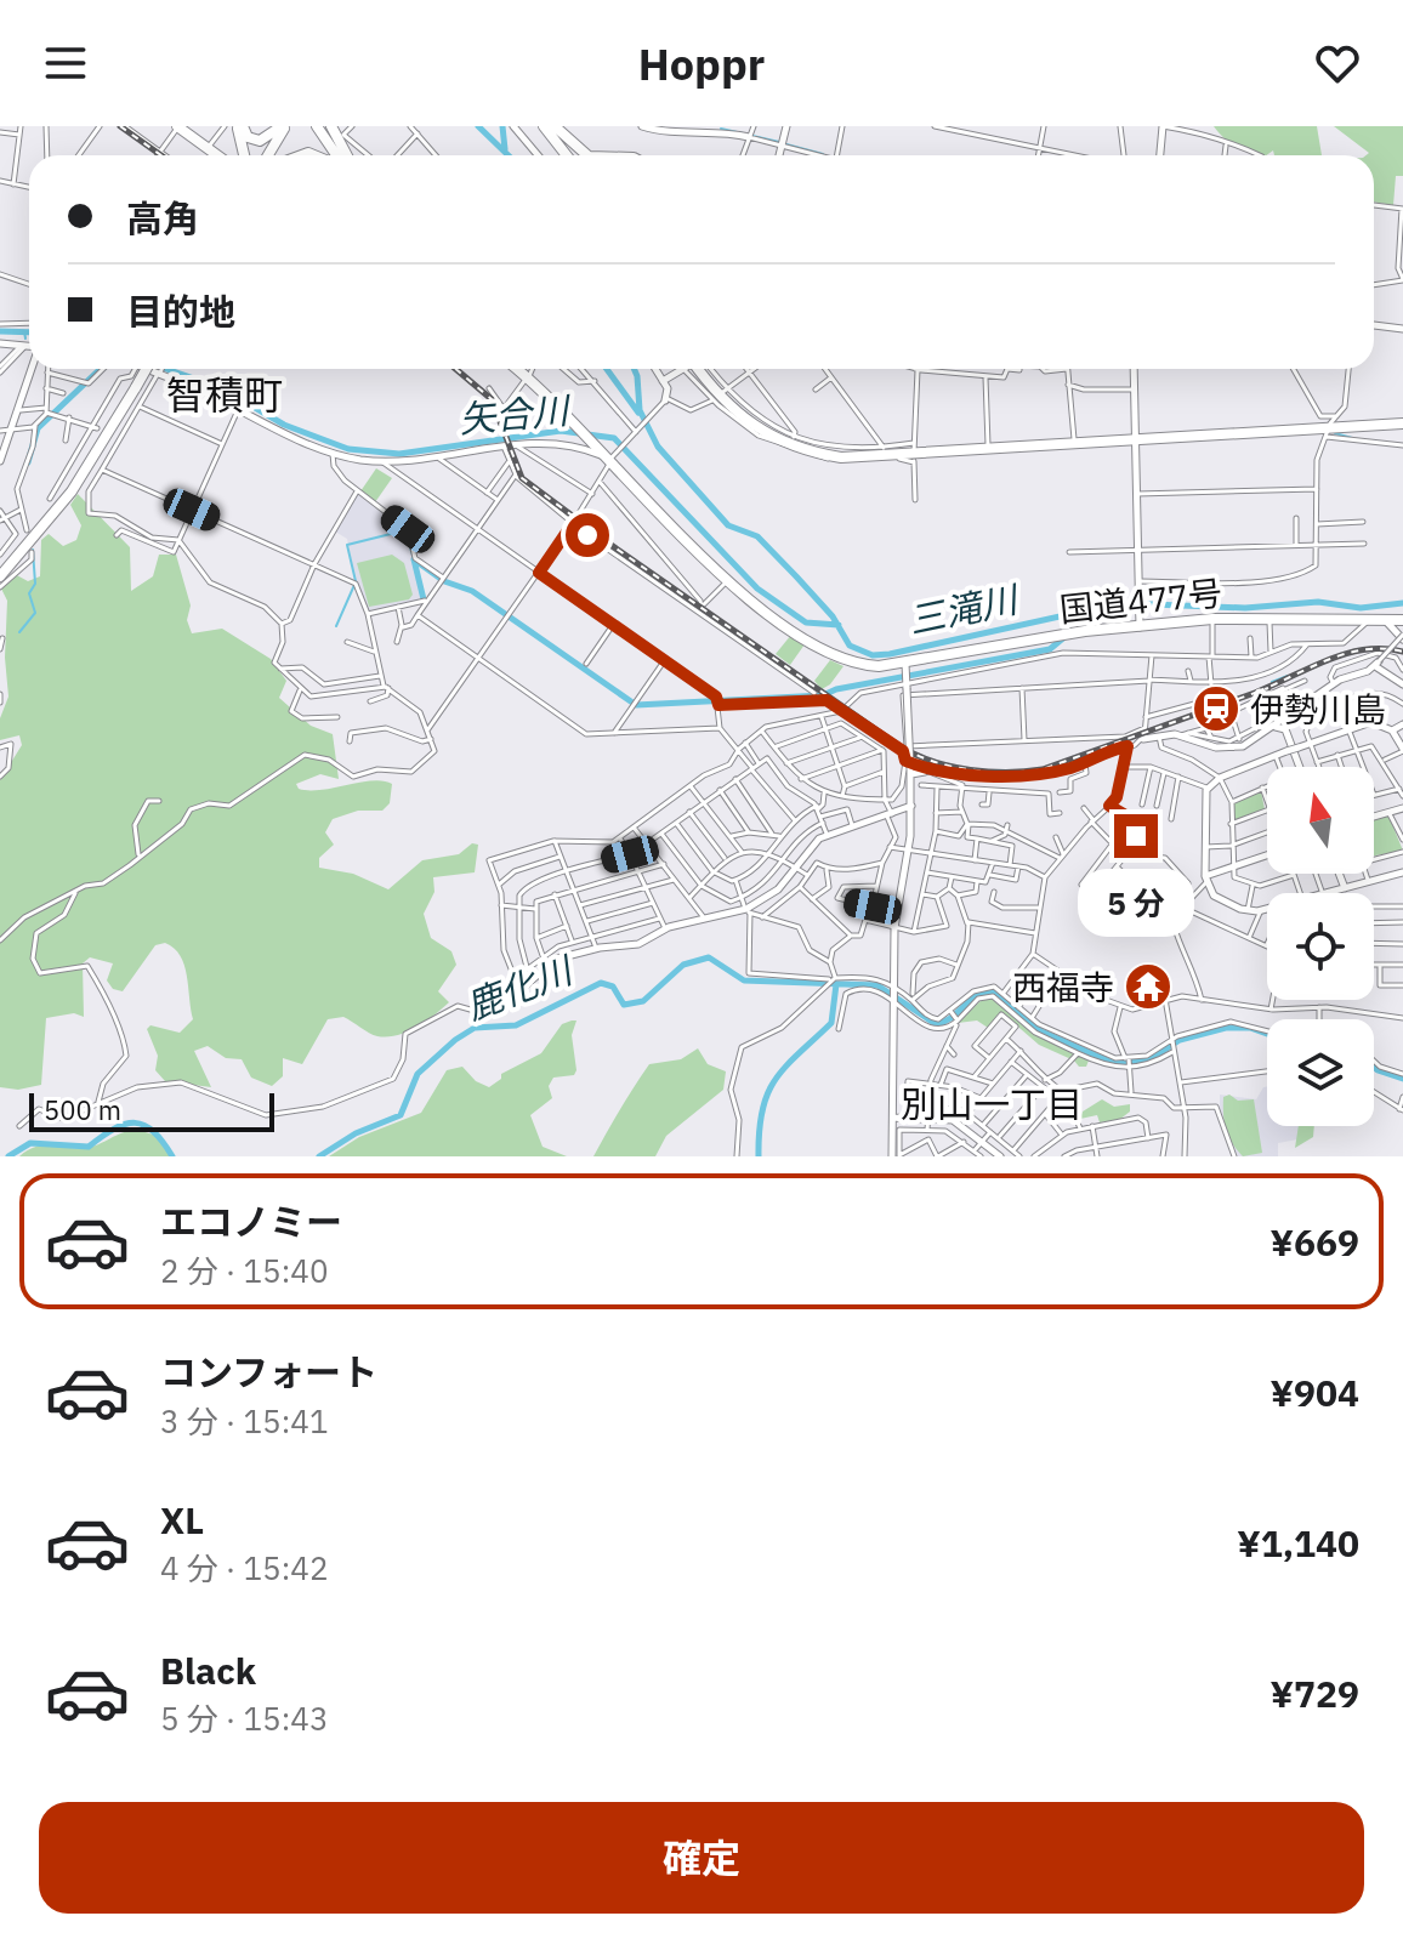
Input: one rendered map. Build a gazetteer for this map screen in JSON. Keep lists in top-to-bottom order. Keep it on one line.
{"streets":{"highway":["国道477号"]},"districts":["智積町","別山一丁目"],"water":["矢合川","三滝川","鹿化川"],"places":{"station":["伊勢川島"],"temple":["西福寺"]},"scale_bar":"500 m","north":"top","page":{"header":"Hoppr","banner":["高角","目的地"],"bubble":"5 分","scale":"500 m","list":[{"name":"エコノミー","note":"2 分 · 15:40","value":"¥669"},{"name":"コンフォート","note":"3 分 · 15:41","value":"¥904"},{"name":"XL","note":"4 分 · 15:42","value":"¥1,140"},{"name":"Black","note":"5 分 · 15:43","value":"¥729"}],"buttons":"確定"}}
